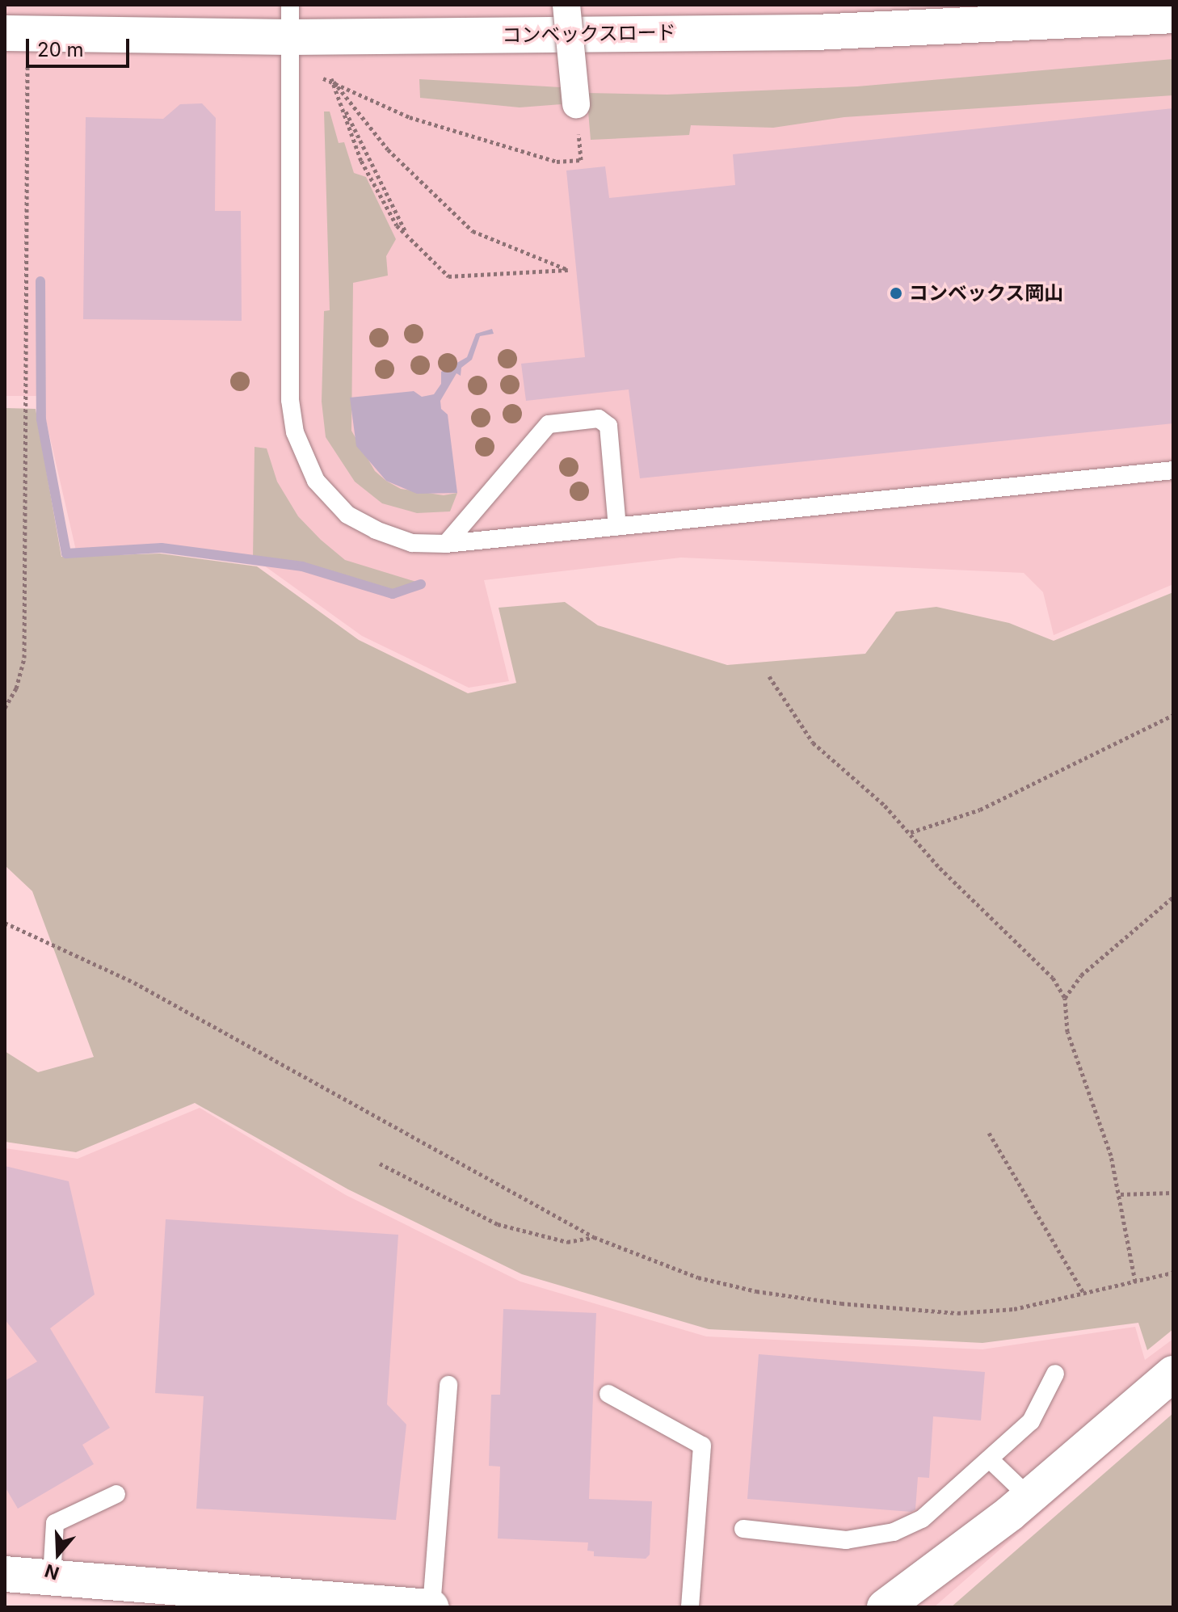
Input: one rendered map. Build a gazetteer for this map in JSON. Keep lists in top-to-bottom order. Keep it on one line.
{"streets":{"street":["コンベックスロード"]},"places":["コンベックス岡山"],"scale_bar":"20 m","north":"bottom"}
